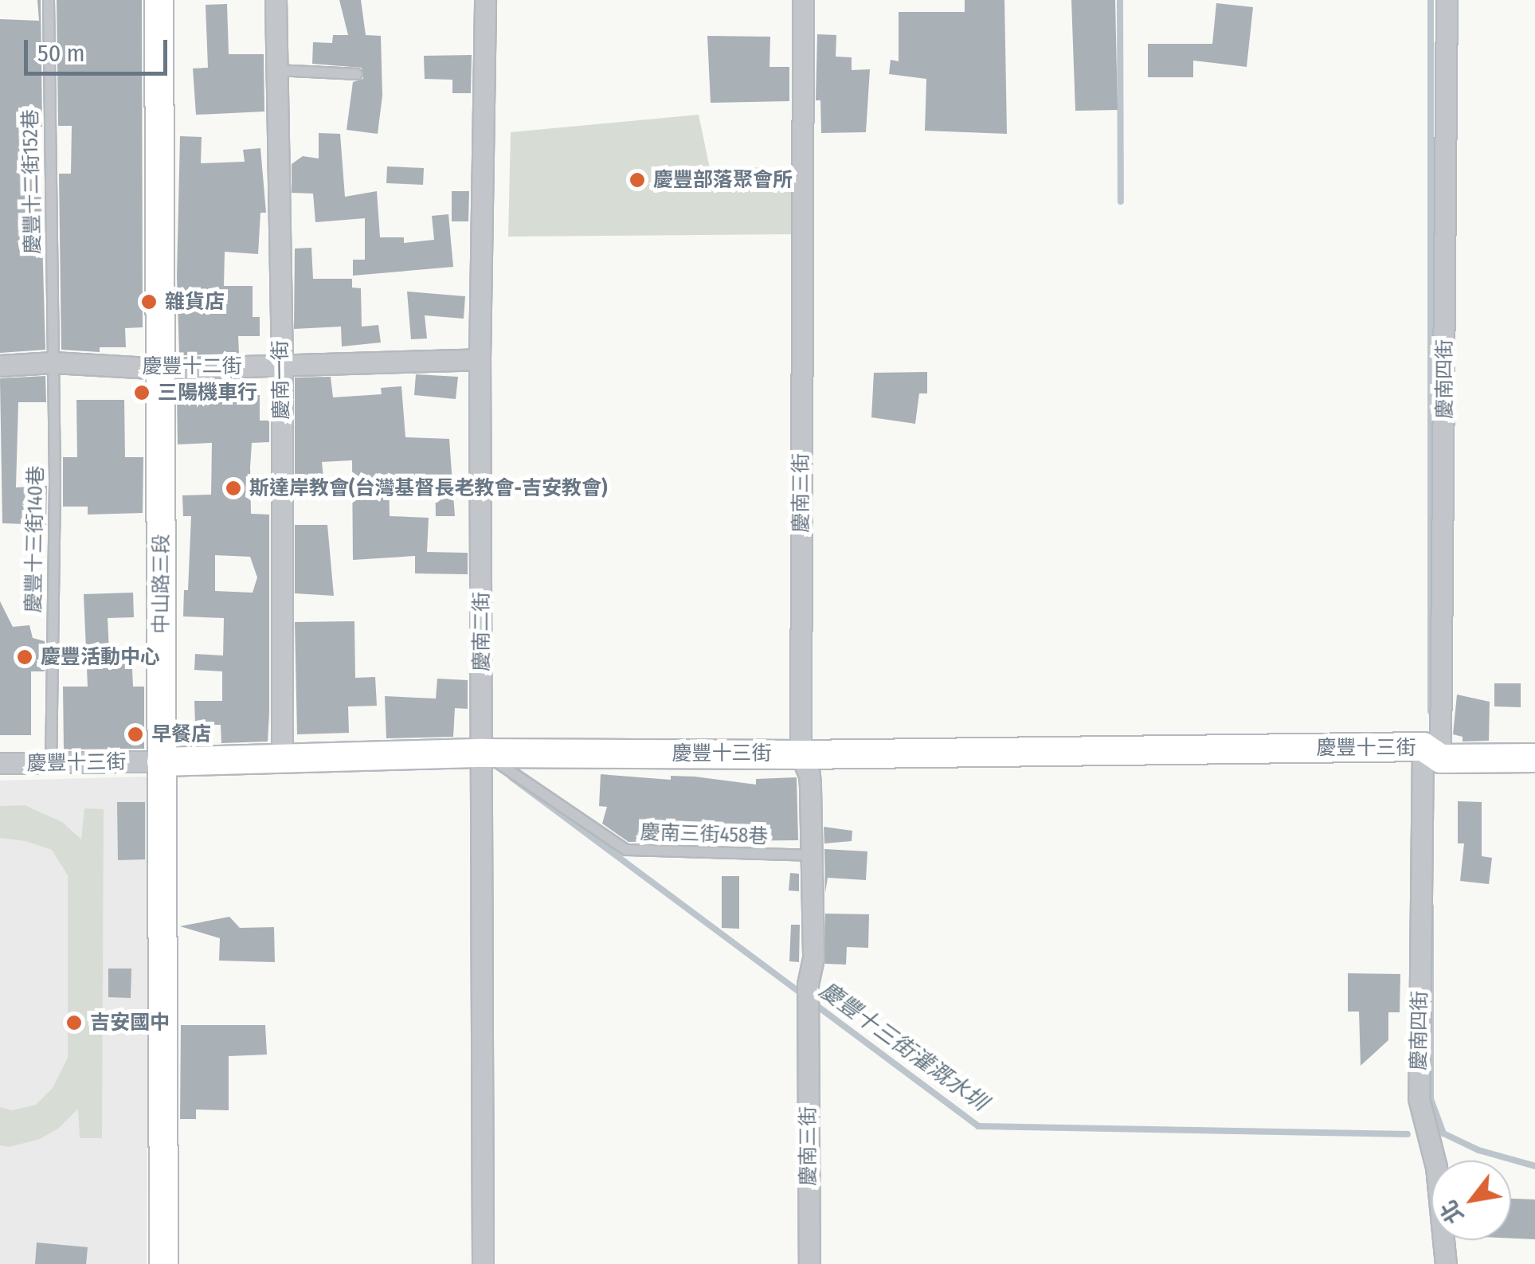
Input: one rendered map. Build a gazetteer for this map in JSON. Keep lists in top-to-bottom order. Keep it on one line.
{"streets":{"street":["慶豐十二街","慶南四街","慶南一街","慶南三街","中山路三段","慶南二街","慶豐十三街"],"lane":["慶豐十二街152巷","慶豐十三街140巷","慶南三街458巷"]},"crossings":[["慶豐十二街152巷","慶豐十二街"],["慶豐十二街152巷","慶豐十三街140巷"],["慶豐十二街","慶南一街"],["慶豐十二街","慶豐十三街140巷"],["慶豐十二街","中山路三段"],["慶豐十二街","慶南二街"],["慶南四街","慶豐十三街"],["慶南一街","慶豐十三街"],["慶南三街","慶豐十三街"],["慶南三街","慶南三街458巷"],["慶豐十三街140巷","慶豐十三街"],["中山路三段","慶豐十三街"],["慶南二街","慶豐十三街"],["慶南二街","慶南三街458巷"],["慶豐十三街","慶南三街458巷"]],"water":["慶豐十三街灌溉水圳"],"places":["慶豐部落聚會所","雜貨店","三陽機車行","斯達岸教會(台灣基督長老教會-吉安教會)","慶豐活動中心","早餐店","吉安國中"],"scale_bar":"50 m","north":"bottom left"}
